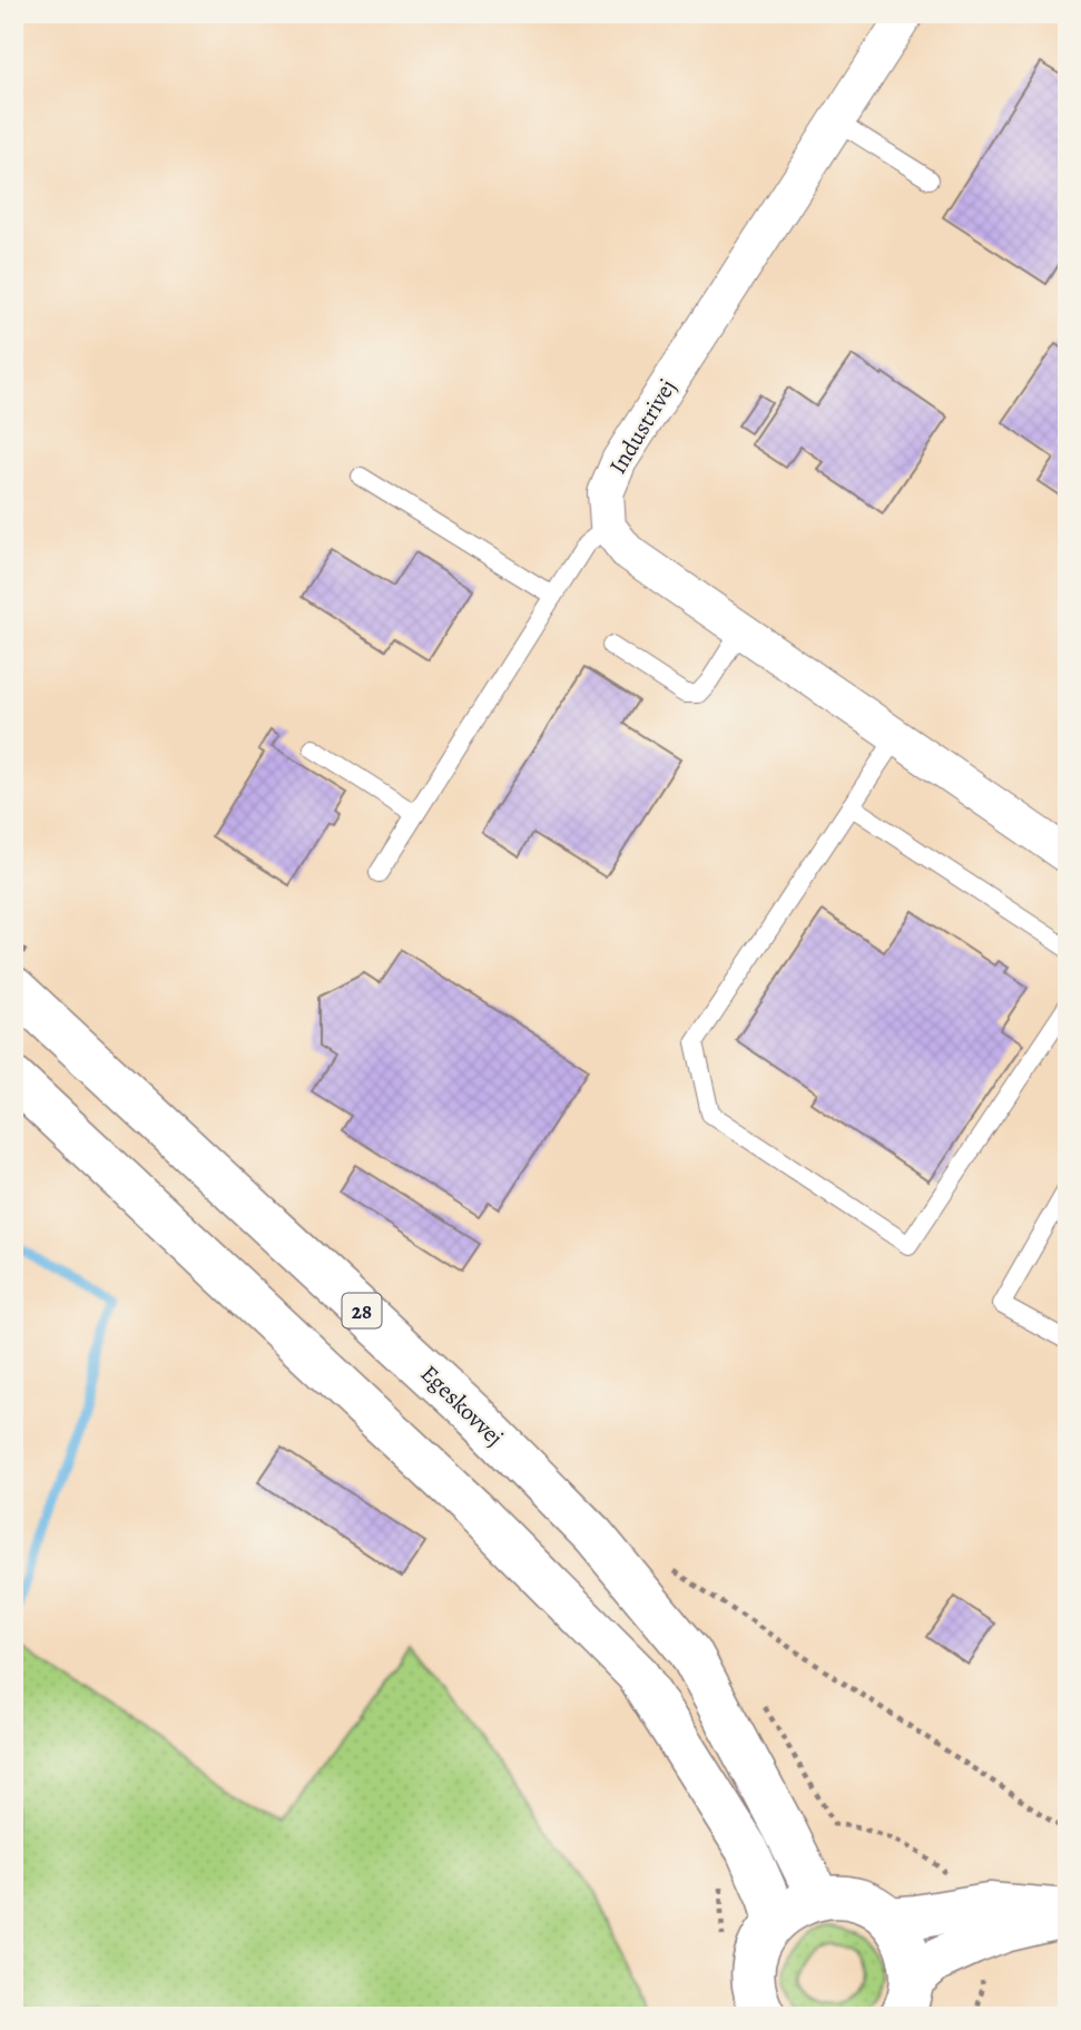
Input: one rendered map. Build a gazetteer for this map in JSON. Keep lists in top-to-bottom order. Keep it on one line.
{"streets":{"main road":["28","Egeskovvej"],"street":["Industrivej"]}}
